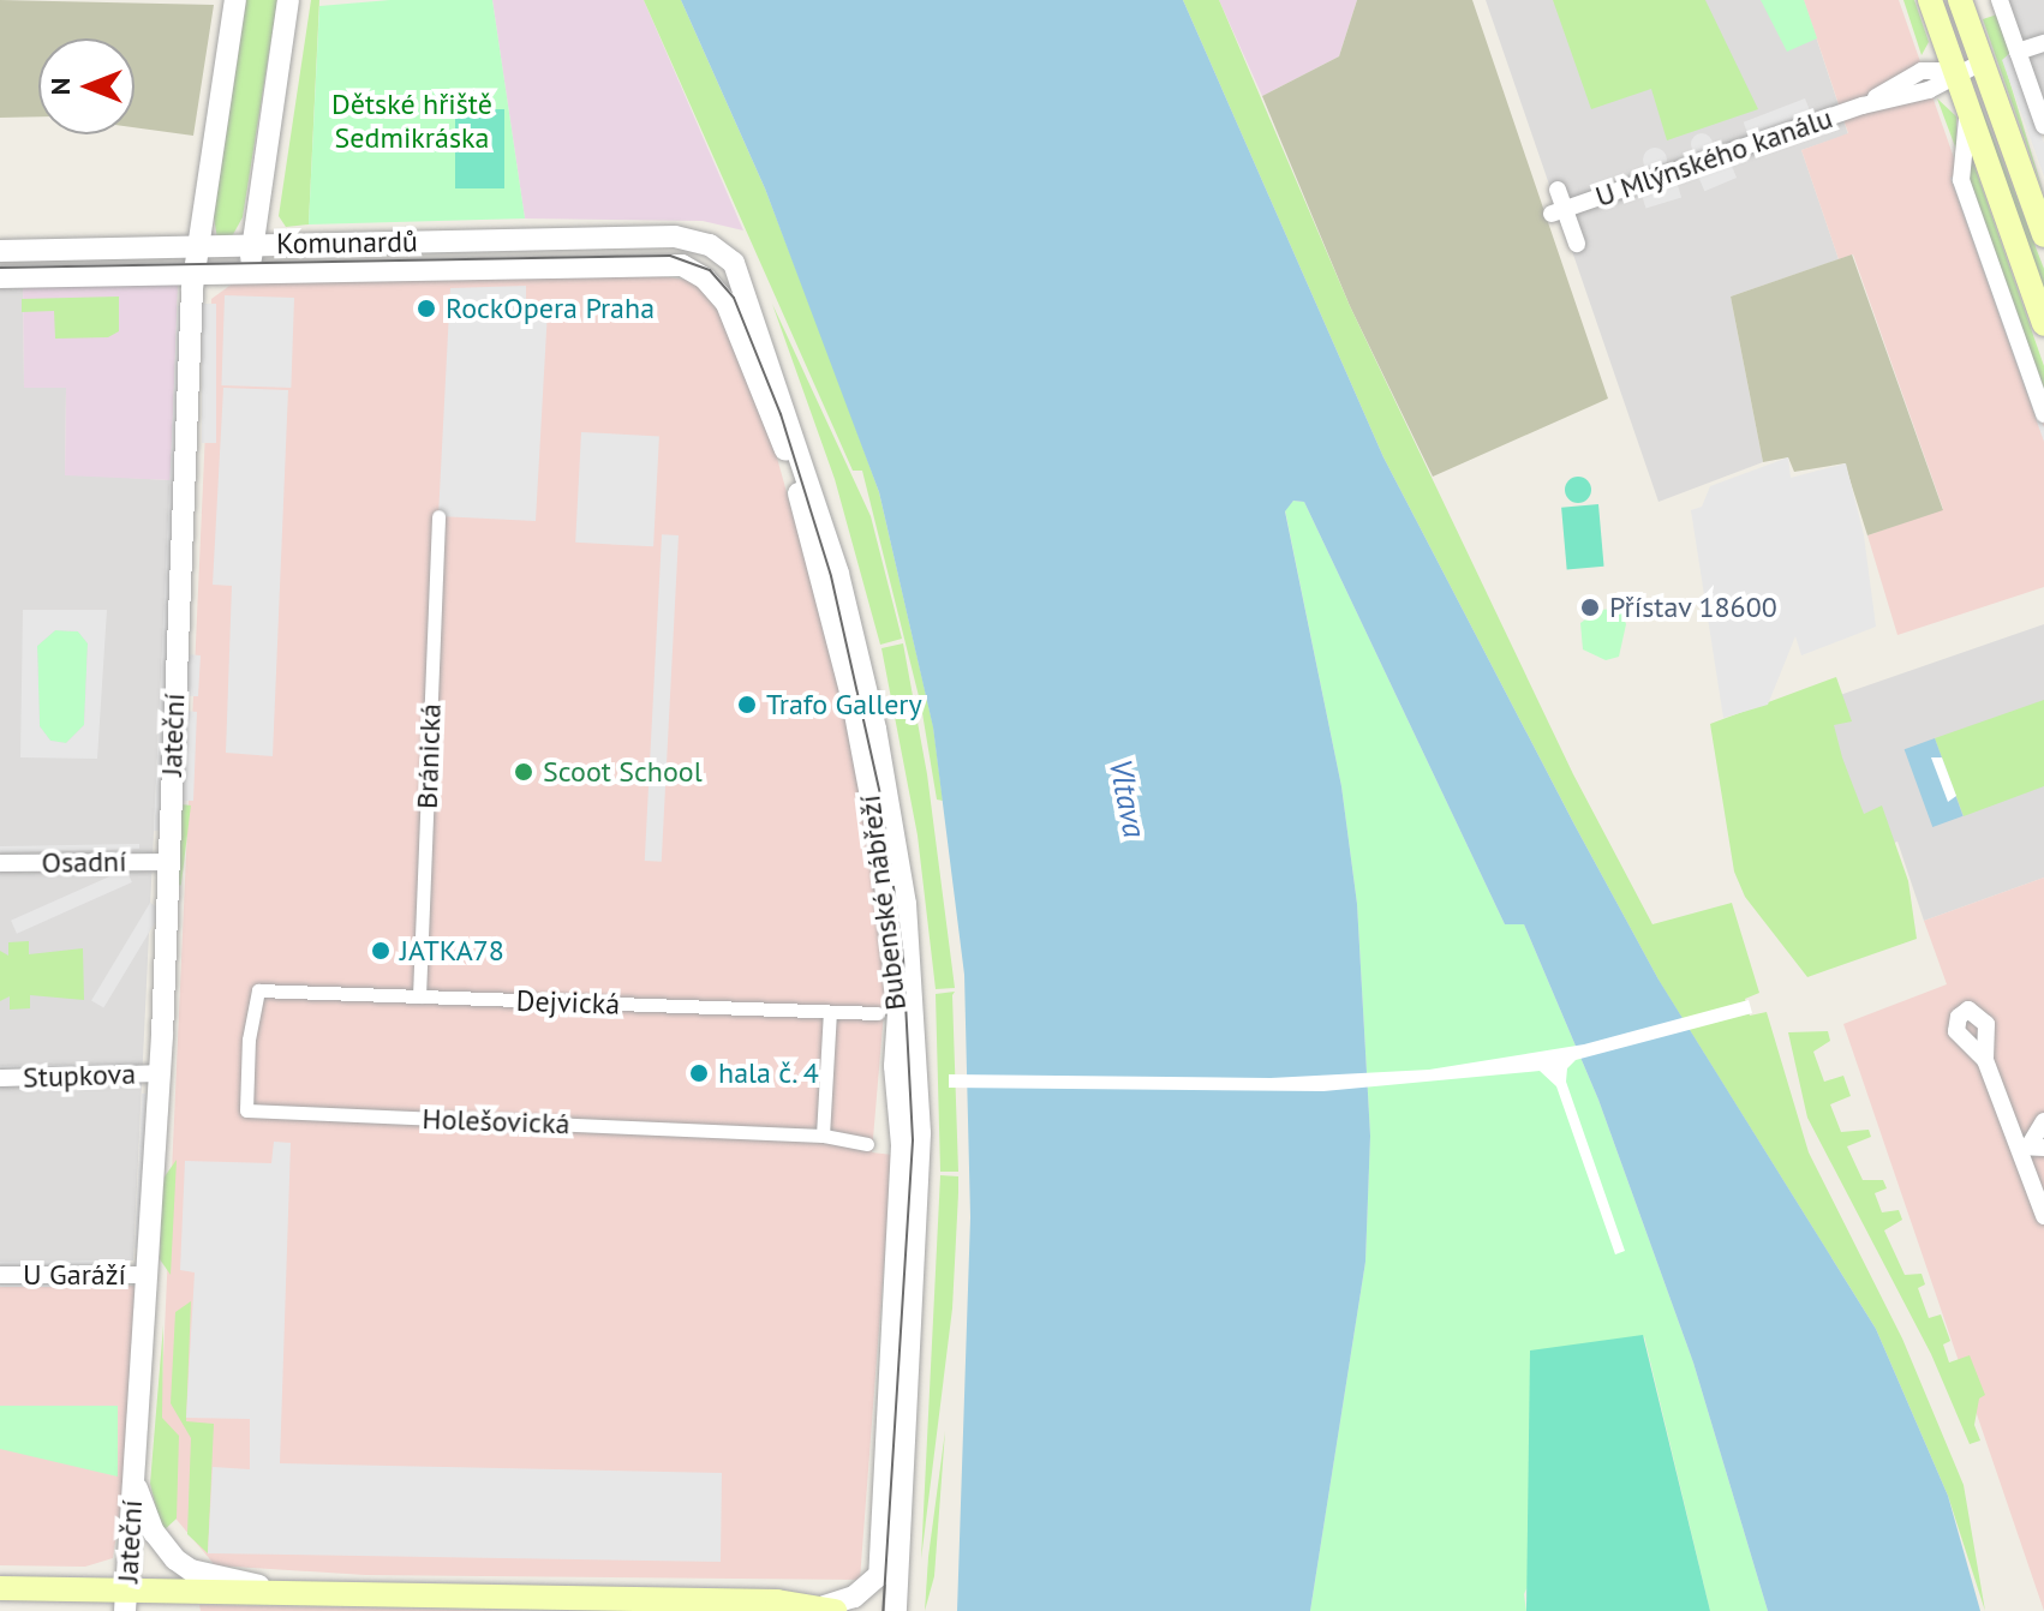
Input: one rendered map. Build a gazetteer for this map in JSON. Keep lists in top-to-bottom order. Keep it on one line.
{"streets":{"street":["U Mlýnského kanálu","Komunardů","Jateční","Bránická","Osadní","Bubenské nábřeží","Dejvická","Stupkova","Holešovická","U Garáží"]},"crossings":[["Komunardů","Jateční"],["Komunardů","Bubenské nábřeží"],["Jateční","Osadní"],["Jateční","Stupkova"],["Jateční","U Garáží"],["Bránická","Dejvická"],["Dejvická","Holešovická"]],"water":["Vltava"],"parks":["Dětské hřiště Sedmikráska"],"places":["RockOpera Praha","Přístav 18600","Trafo Gallery","Scoot School","JATKA78","hala č. 4"],"north":"left"}
